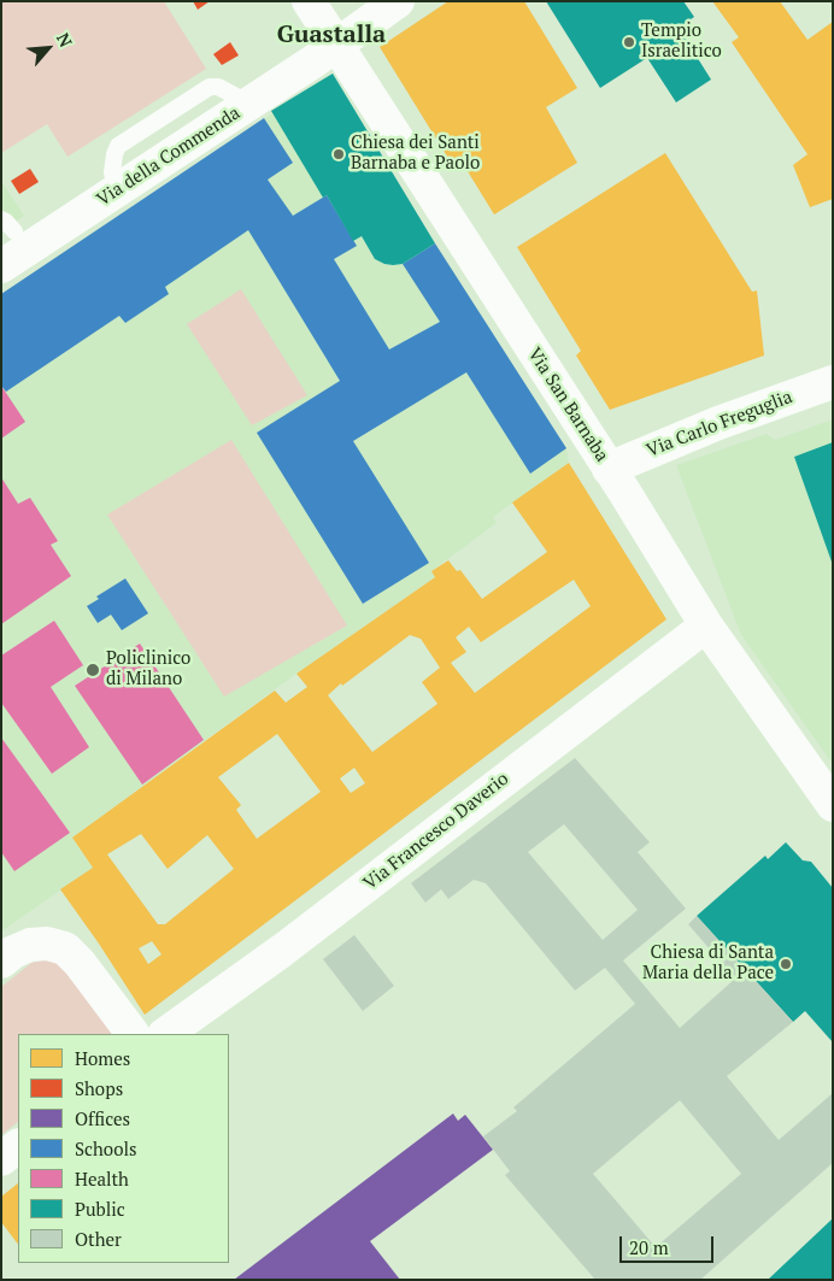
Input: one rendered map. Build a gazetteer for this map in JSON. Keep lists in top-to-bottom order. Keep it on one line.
{"streets":{"street":["Via della Commenda","Via San Barnaba","Via Carlo Freguglia","Via Francesco Daverio"]},"crossings":[["Via della Commenda","Via San Barnaba"],["Via San Barnaba","Via Carlo Freguglia"],["Via San Barnaba","Via Francesco Daverio"]],"districts":["Guastalla"],"places":["Tempio Israelitico","Chiesa dei Santi Barnaba e Paolo","Policlinico di Milano","Chiesa di Santa Maria della Pace"],"legend":["Homes","Shops","Offices","Schools","Health","Public","Other"],"scale_bar":"20 m","north":"top right"}
